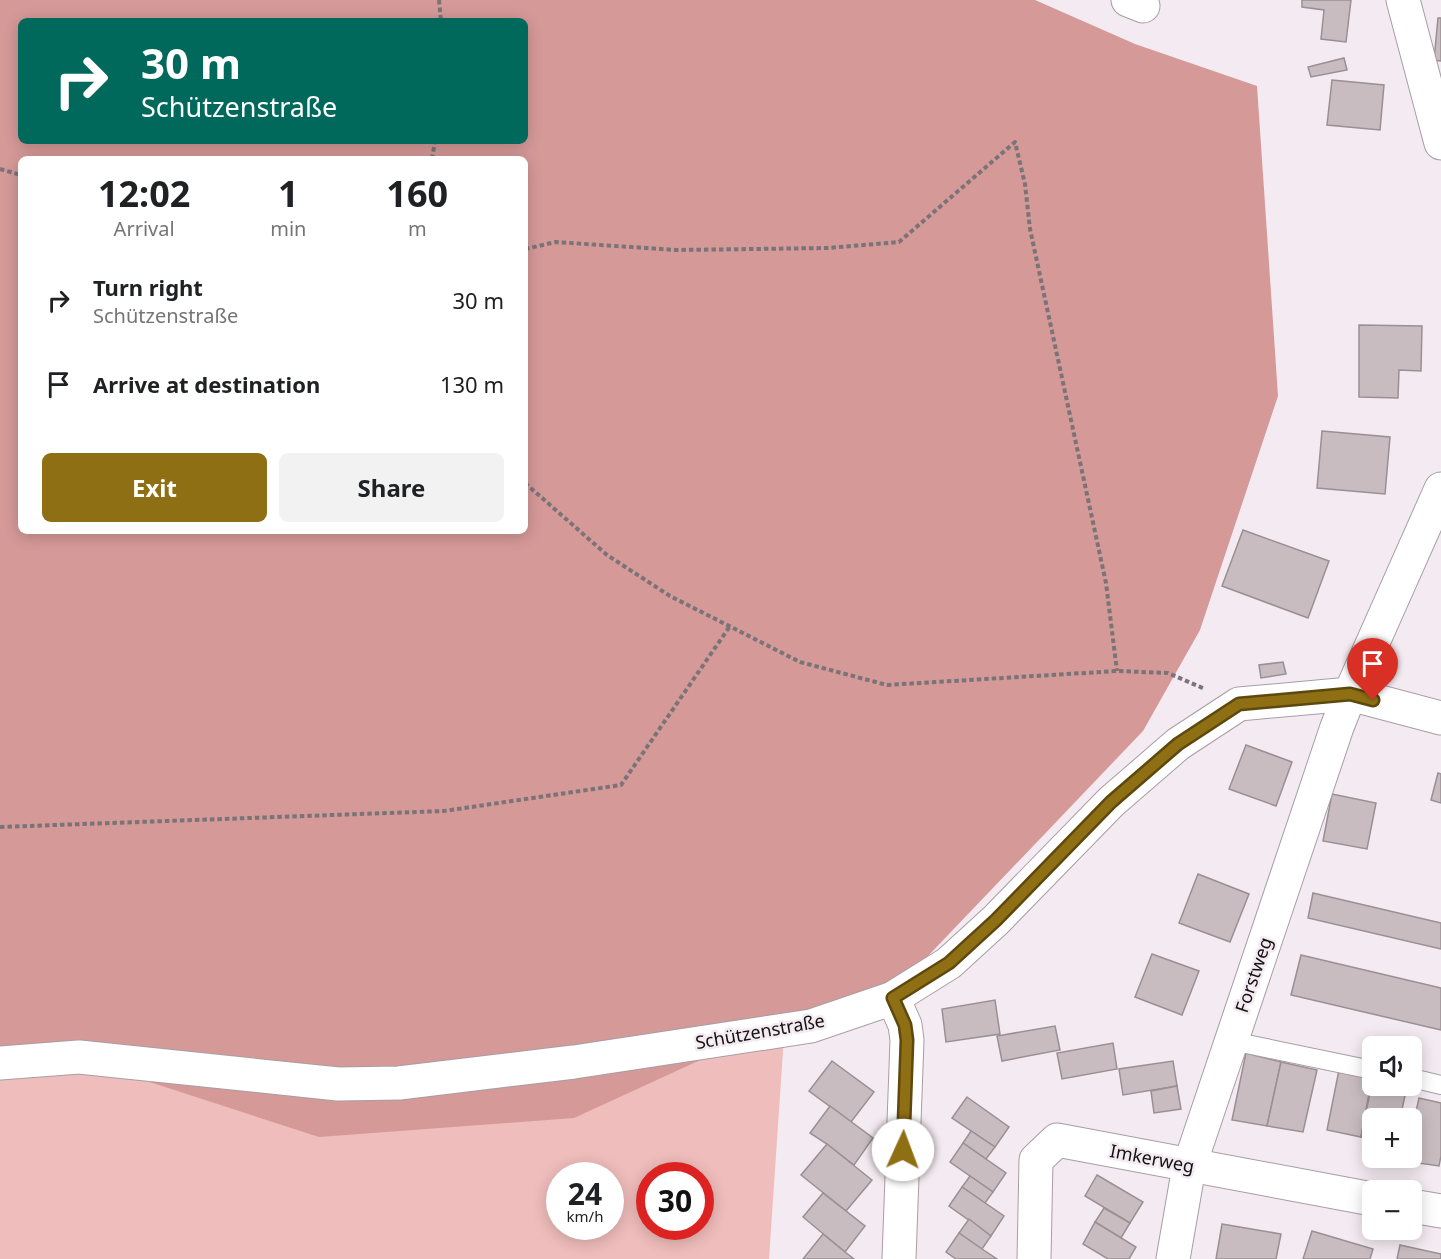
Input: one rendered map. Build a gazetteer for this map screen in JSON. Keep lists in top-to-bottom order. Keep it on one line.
{"streets":{"street":["Forstweg","Schützenstraße","Imkerweg"]},"crossings":[["Forstweg","Schützenstraße"],["Forstweg","Imkerweg"]],"page":{"turn":["30 m","Schützenstraße"],"eta":["12:02","Arrival","1","min","160","m"],"list":[{"name":"Turn right","note":"Schützenstraße","value":"30 m"},{"name":"Arrive at destination","value":"130 m"}],"buttons":["Exit","Share"],"map_buttons":["+","−"],"speed":"24 km/h","limit":"30"}}
